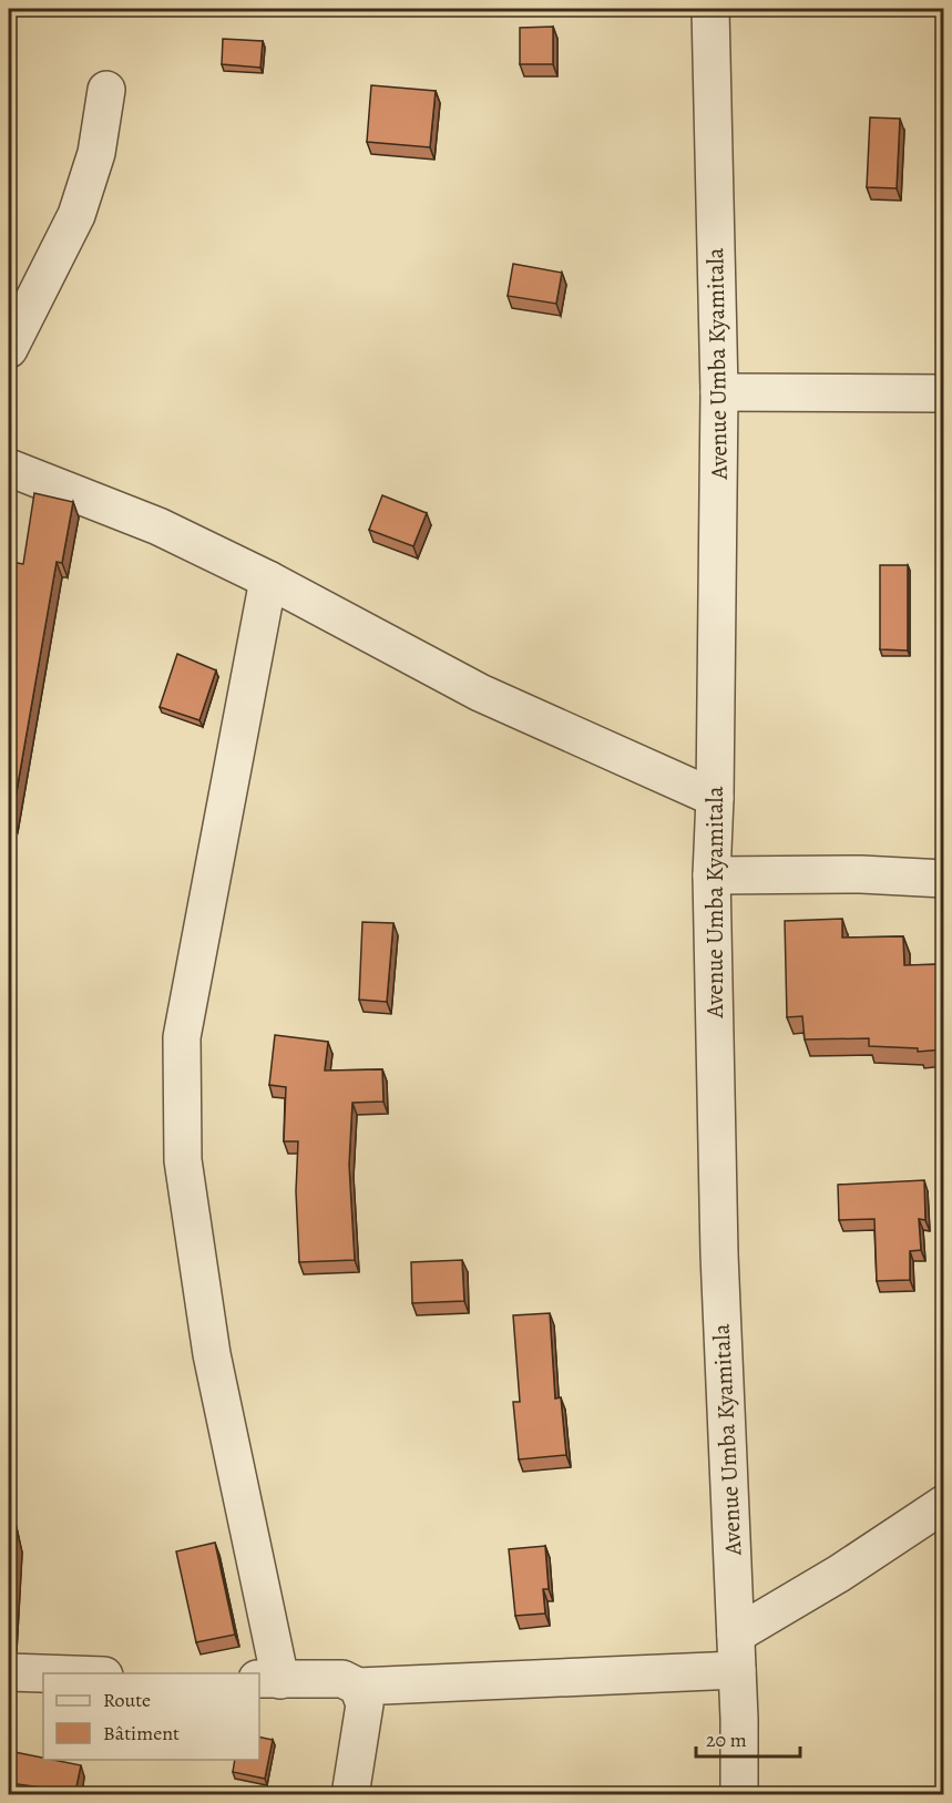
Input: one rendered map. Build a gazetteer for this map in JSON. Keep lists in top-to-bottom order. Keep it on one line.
{"streets":{"street":["Avenue Umba Kyamitala"]},"legend":["Route","Bâtiment"],"scale_bar":"20 m"}
